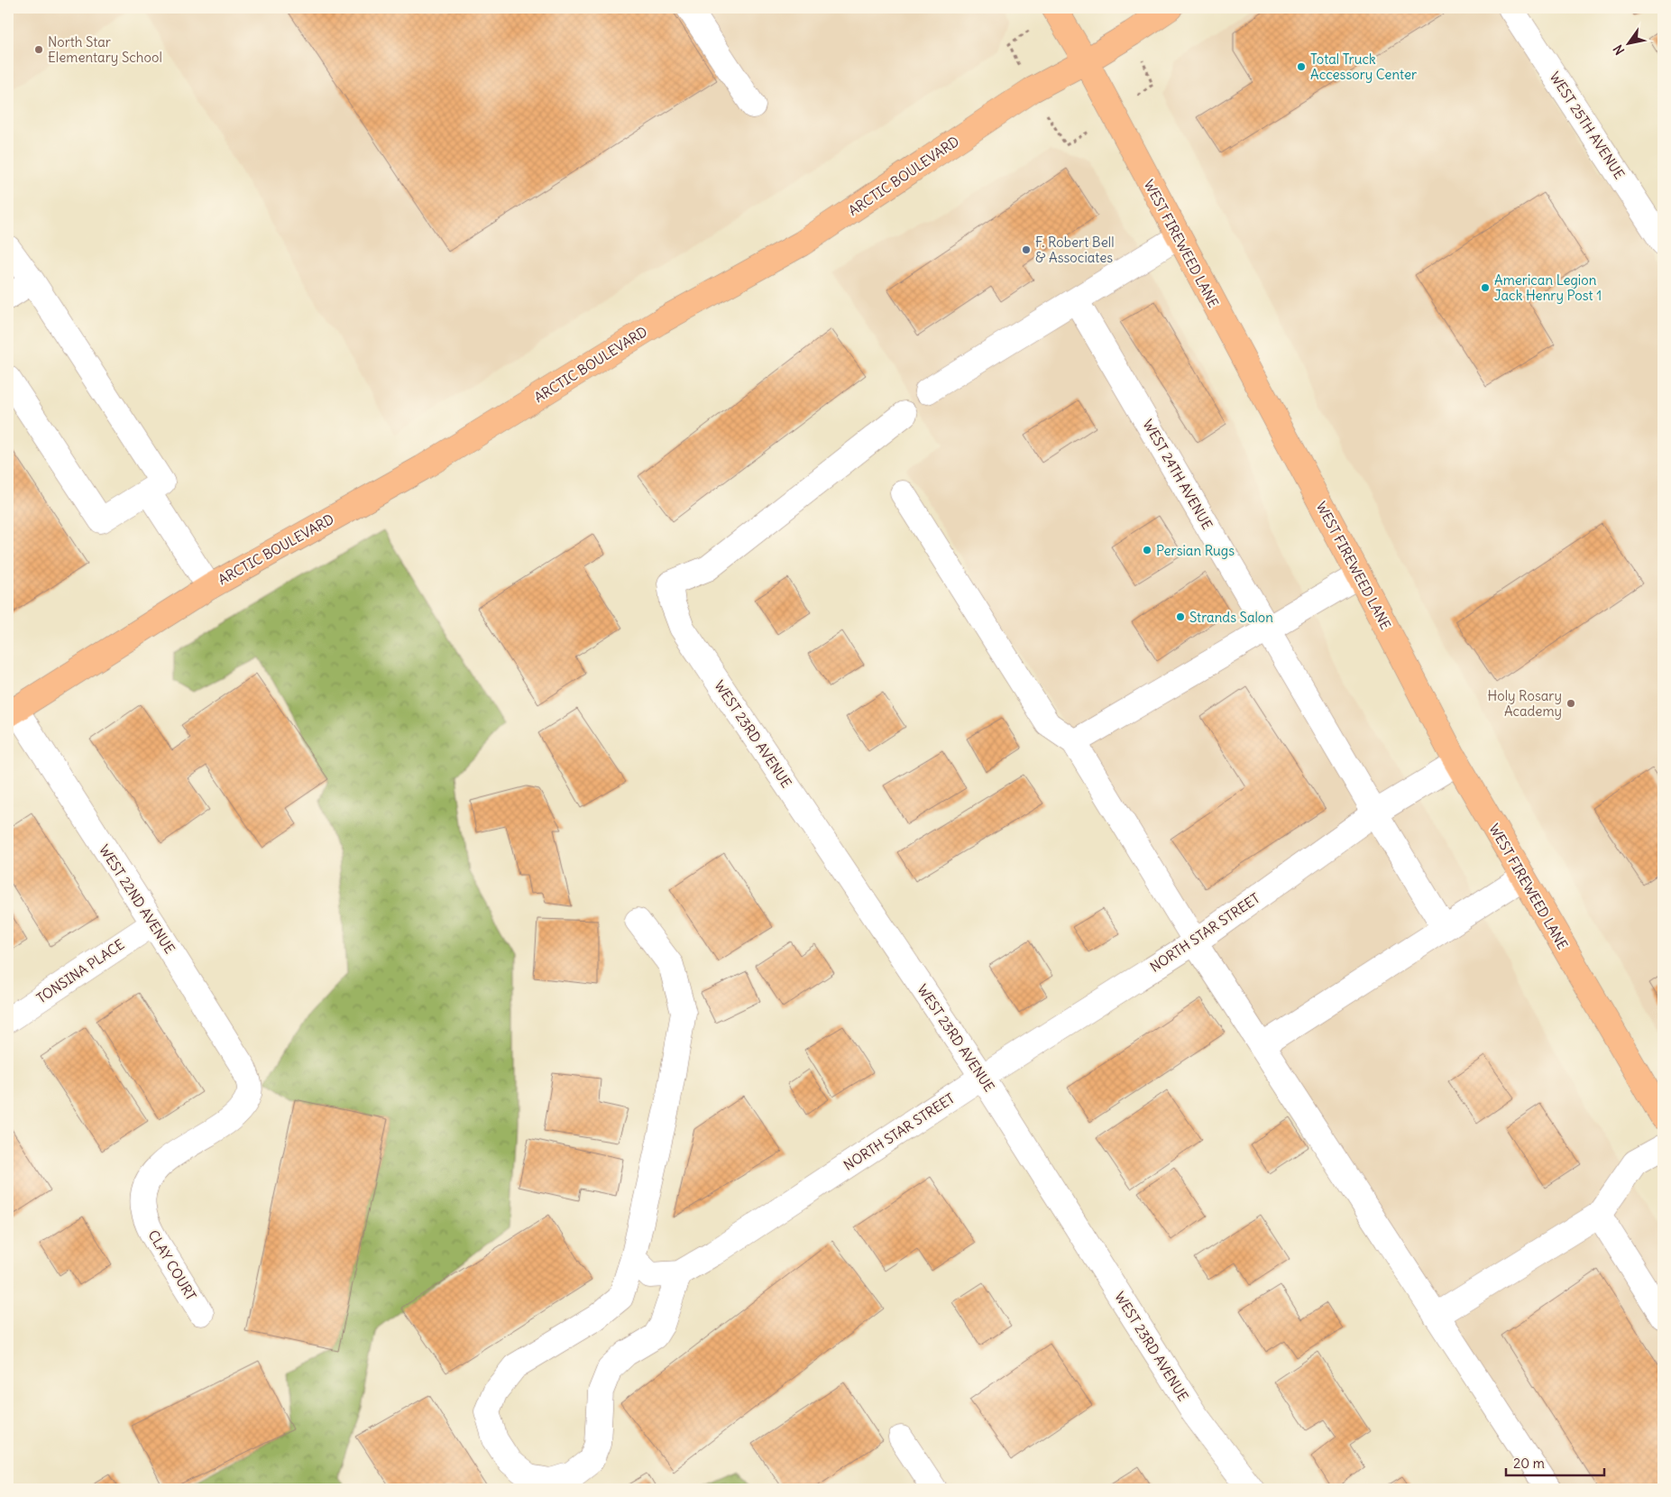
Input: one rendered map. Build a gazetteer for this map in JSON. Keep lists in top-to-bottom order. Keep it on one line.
{"streets":{"main road":["ARCTIC BOULEVARD","WEST FIREWEED LANE"],"street":["WEST 25TH AVENUE","WEST 24TH AVENUE","WEST 23RD AVENUE","WEST 22ND AVENUE","NORTH STAR STREET","TONSINA PLACE","CLAY COURT"]},"crossings":[["ARCTIC BOULEVARD","WEST FIREWEED LANE"],["ARCTIC BOULEVARD","WEST 22ND AVENUE"],["WEST FIREWEED LANE","NORTH STAR STREET"],["WEST 24TH AVENUE","NORTH STAR STREET"],["WEST 23RD AVENUE","NORTH STAR STREET"],["WEST 22ND AVENUE","TONSINA PLACE"],["WEST 22ND AVENUE","CLAY COURT"]],"places":["North Star Elementary School","Total Truck Accessory Center","F. Robert Bell & Associates","American Legion Jack Henry Post 1","Persian Rugs","Strands Salon","Holy Rosary Academy"],"scale_bar":"20 m","north":"bottom left"}
